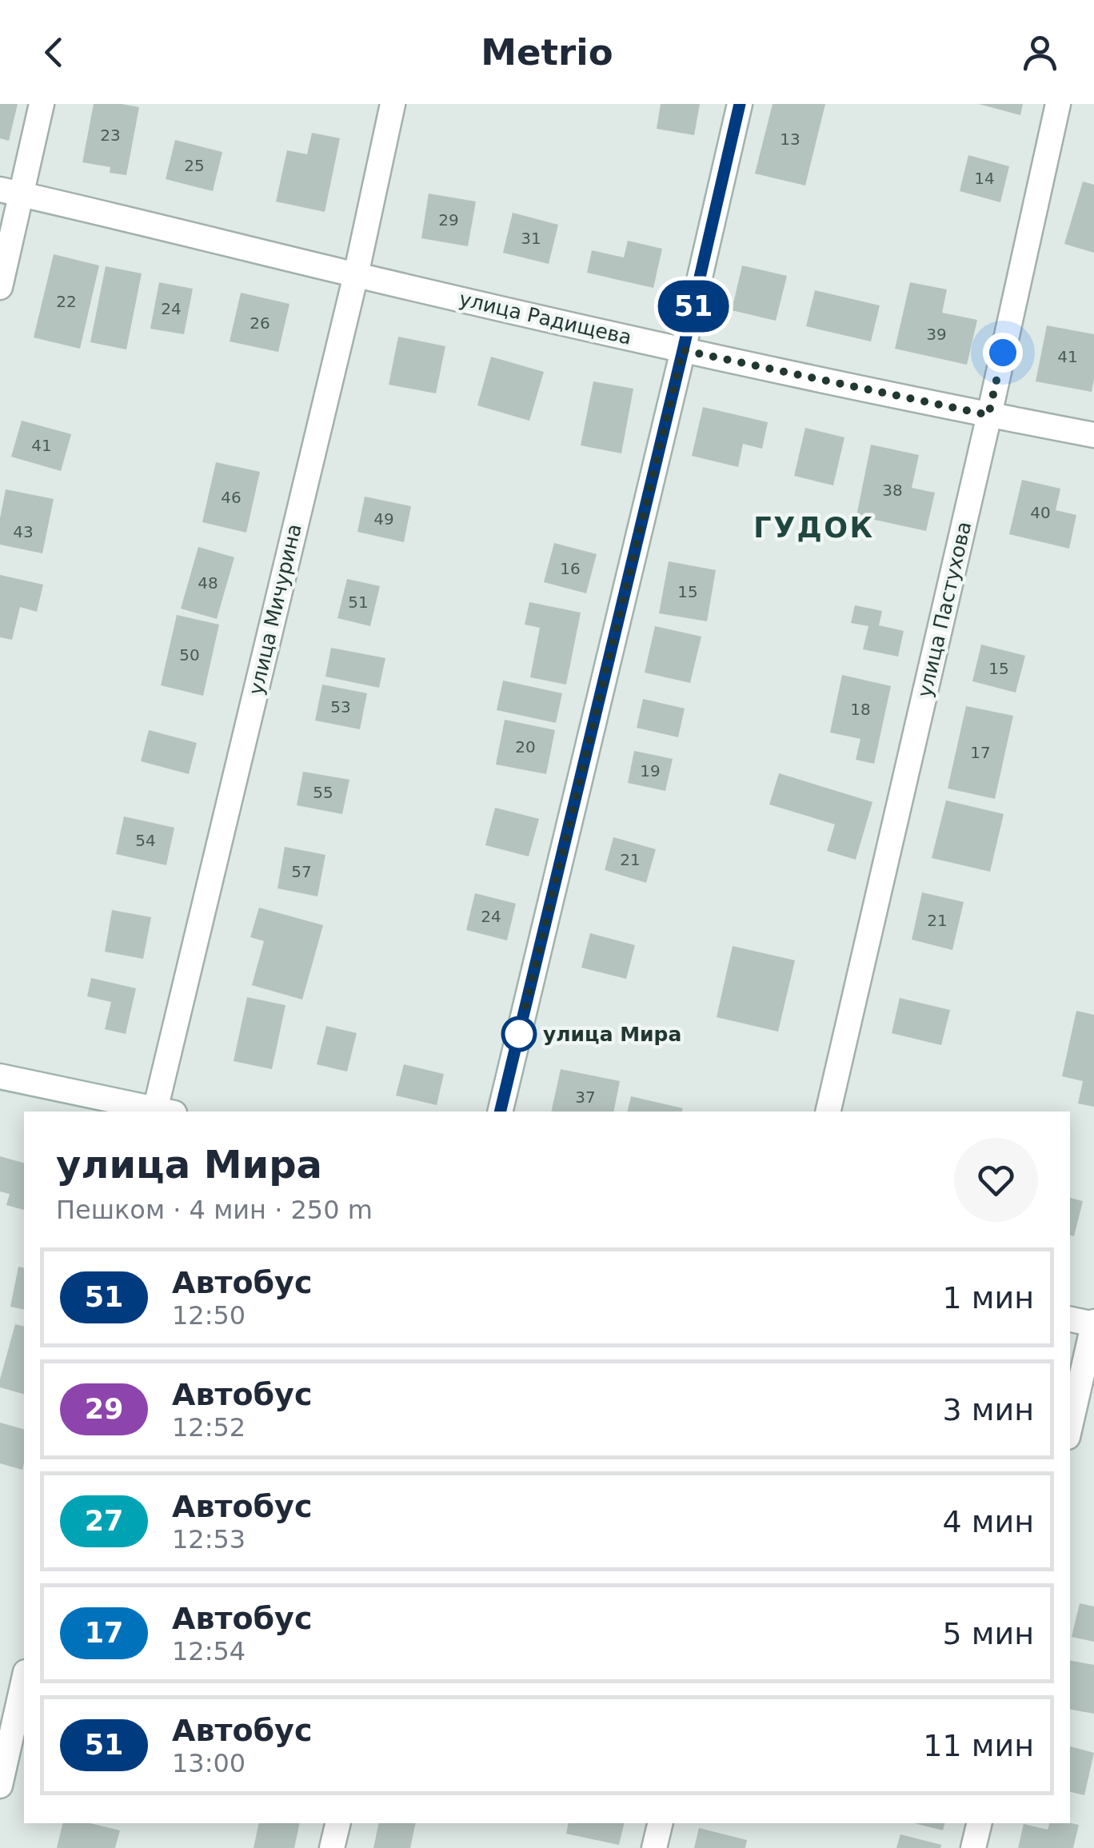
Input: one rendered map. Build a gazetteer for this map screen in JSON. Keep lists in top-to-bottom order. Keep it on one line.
{"streets":{"street":["улица Радищева","улица Мичурина","улица Пастухова"]},"crossings":[["улица Радищева","улица Мичурина"],["улица Радищева","улица Пастухова"]],"districts":["ГУДОК"],"places":["улица Мира"],"lines":["bus line 51"],"house_numbers":["23","13","25","14","29","31","22","24","26","39","41","41","38","46","40","49","43","16","48","15","51","50","15","53","18","20","17","19","55","54","21","57","24","21","37"],"page":{"header":"Metrio","on_map":"51","heading":["улица Мира","Пешком · 4 мин · 250 m"],"list":[{"mark":"51","name":"Автобус","note":"12:50","value":"1 мин"},{"mark":"29","name":"Автобус","note":"12:52","value":"3 мин"},{"mark":"27","name":"Автобус","note":"12:53","value":"4 мин"},{"mark":"17","name":"Автобус","note":"12:54","value":"5 мин"},{"mark":"51","name":"Автобус","note":"13:00","value":"11 мин"}]}}
